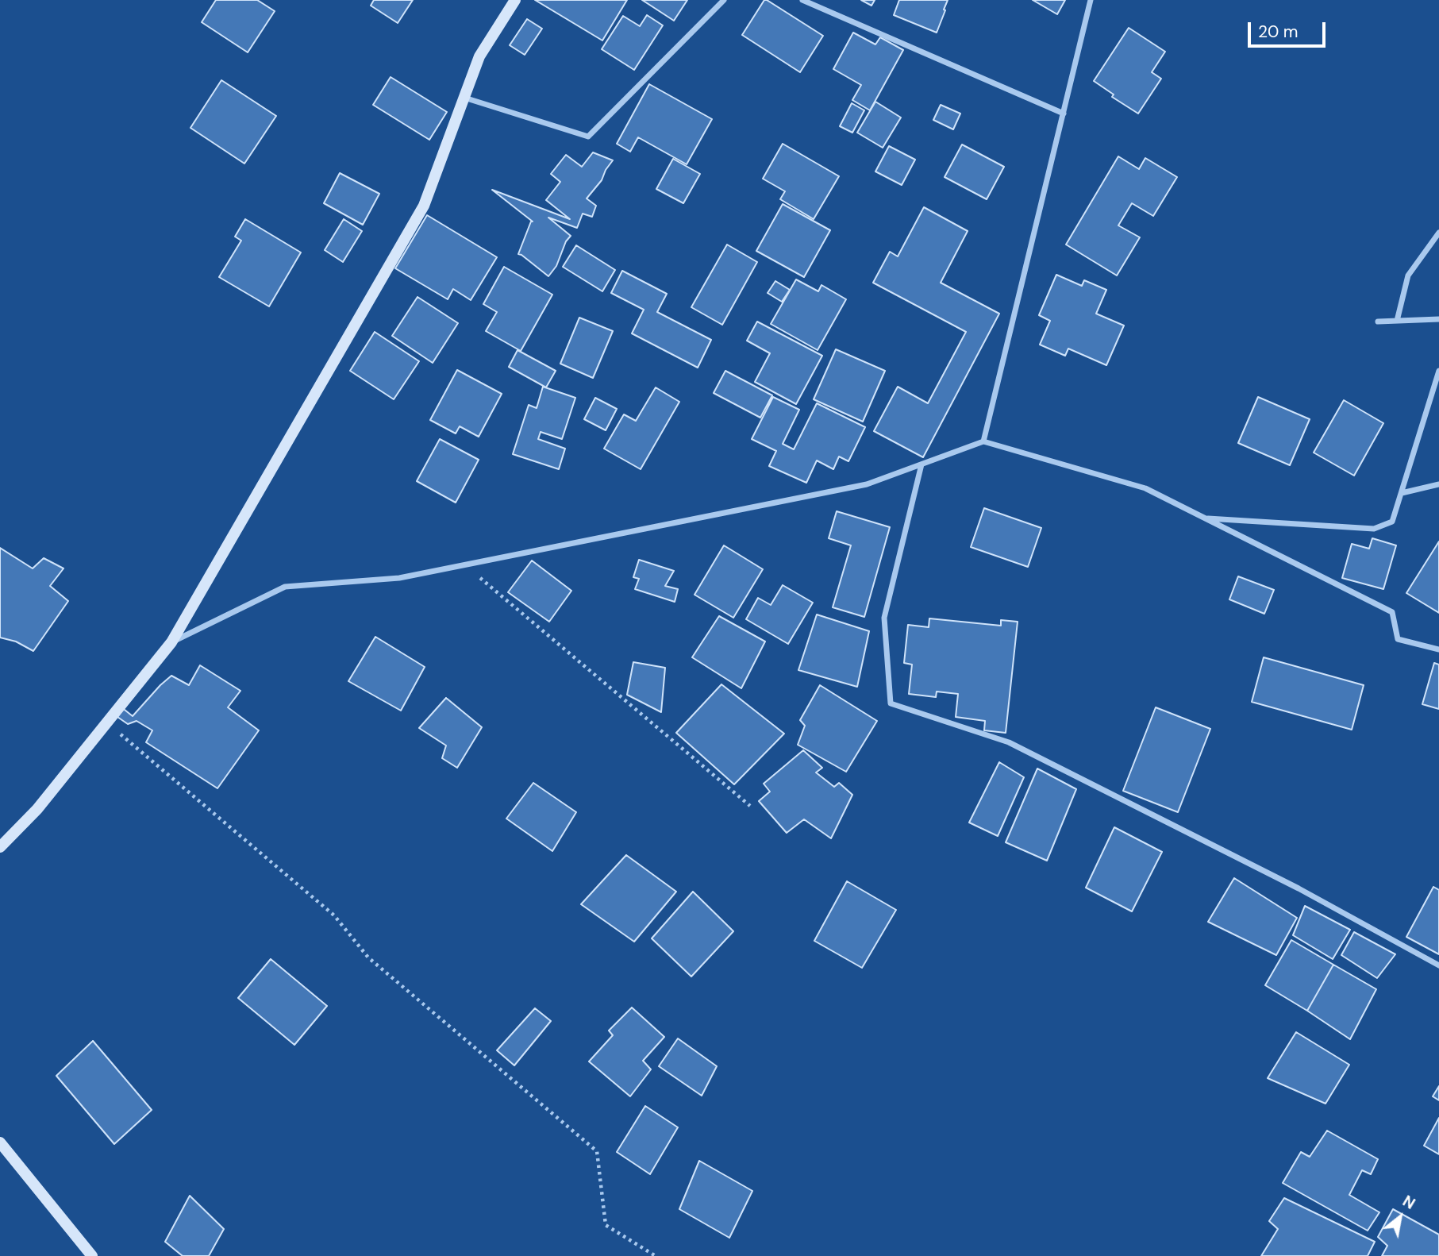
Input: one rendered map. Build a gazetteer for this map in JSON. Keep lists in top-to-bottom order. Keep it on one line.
{"scale_bar":"20 m","north":"top right"}
